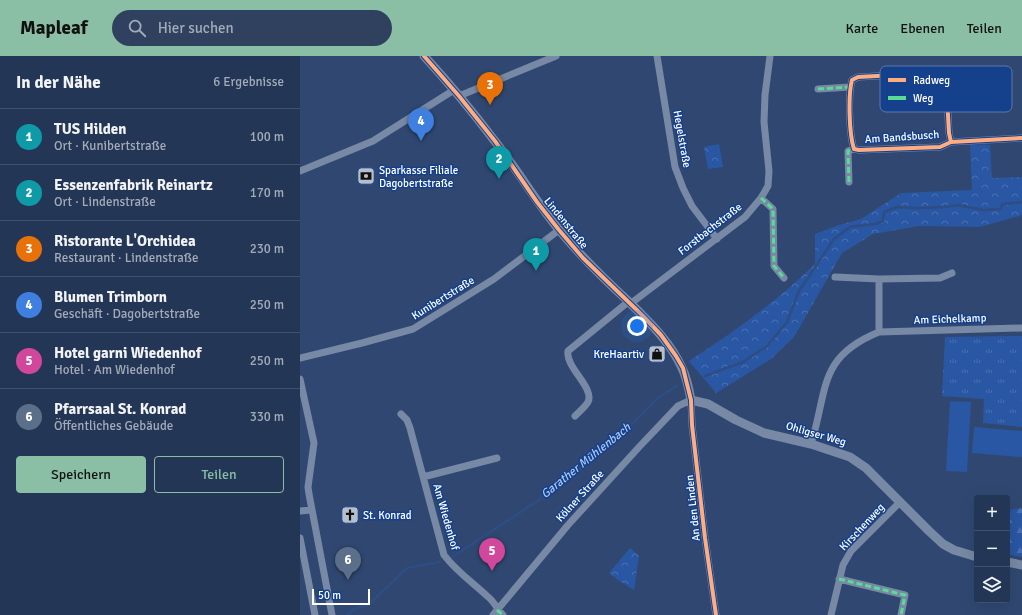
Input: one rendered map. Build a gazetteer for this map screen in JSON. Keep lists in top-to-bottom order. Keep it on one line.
{"streets":{"street":["Am Bandsbusch","Hegelstraße","Lindenstraße","Forstbachstraße","Kunibertstraße","Am Eichelkamp","Ohligser Weg","Kölner Straße","An den Linden","Am Wiedenhof","Kirschenweg"]},"crossings":[["Hegelstraße","Forstbachstraße"],["Lindenstraße","Forstbachstraße"],["Lindenstraße","Kunibertstraße"],["Lindenstraße","Ohligser Weg"],["Lindenstraße","Kölner Straße"],["Lindenstraße","An den Linden"],["Am Eichelkamp","Ohligser Weg"],["Ohligser Weg","Kölner Straße"],["Ohligser Weg","An den Linden"],["Ohligser Weg","Kirschenweg"],["Kölner Straße","An den Linden"],["Kölner Straße","Am Wiedenhof"]],"water":["Garather Mühlenbach"],"places":{"bank":["Sparkasse Filiale Dagobertstraße"],"shop":["KreHaartiv"],"church":["St. Konrad"]},"legend":["Radweg","Weg"],"scale_bar":"50 m","page":{"header":"Mapleaf","search":"Hier suchen","nav":["Karte","Ebenen","Teilen"],"heading":["In der Nähe","6 Ergebnisse"],"pins":["3","4","2","1","5","6"],"list":[{"mark":"1","name":"TUS Hilden","note":"Ort · Kunibertstraße","value":"100 m"},{"mark":"2","name":"Essenzenfabrik Reinartz","note":"Ort · Lindenstraße","value":"170 m"},{"mark":"3","name":"Ristorante L'Orchidea","note":"Restaurant · Lindenstraße","value":"230 m"},{"mark":"4","name":"Blumen Trimborn","note":"Geschäft · Dagobertstraße","value":"250 m"},{"mark":"5","name":"Hotel garni Wiedenhof","note":"Hotel · Am Wiedenhof","value":"250 m"},{"mark":"6","name":"Pfarrsaal St. Konrad","note":"Öffentliches Gebäude","value":"330 m"}],"buttons":["Speichern","Teilen"],"map_buttons":["+","−"],"scale":"50 m"}}
